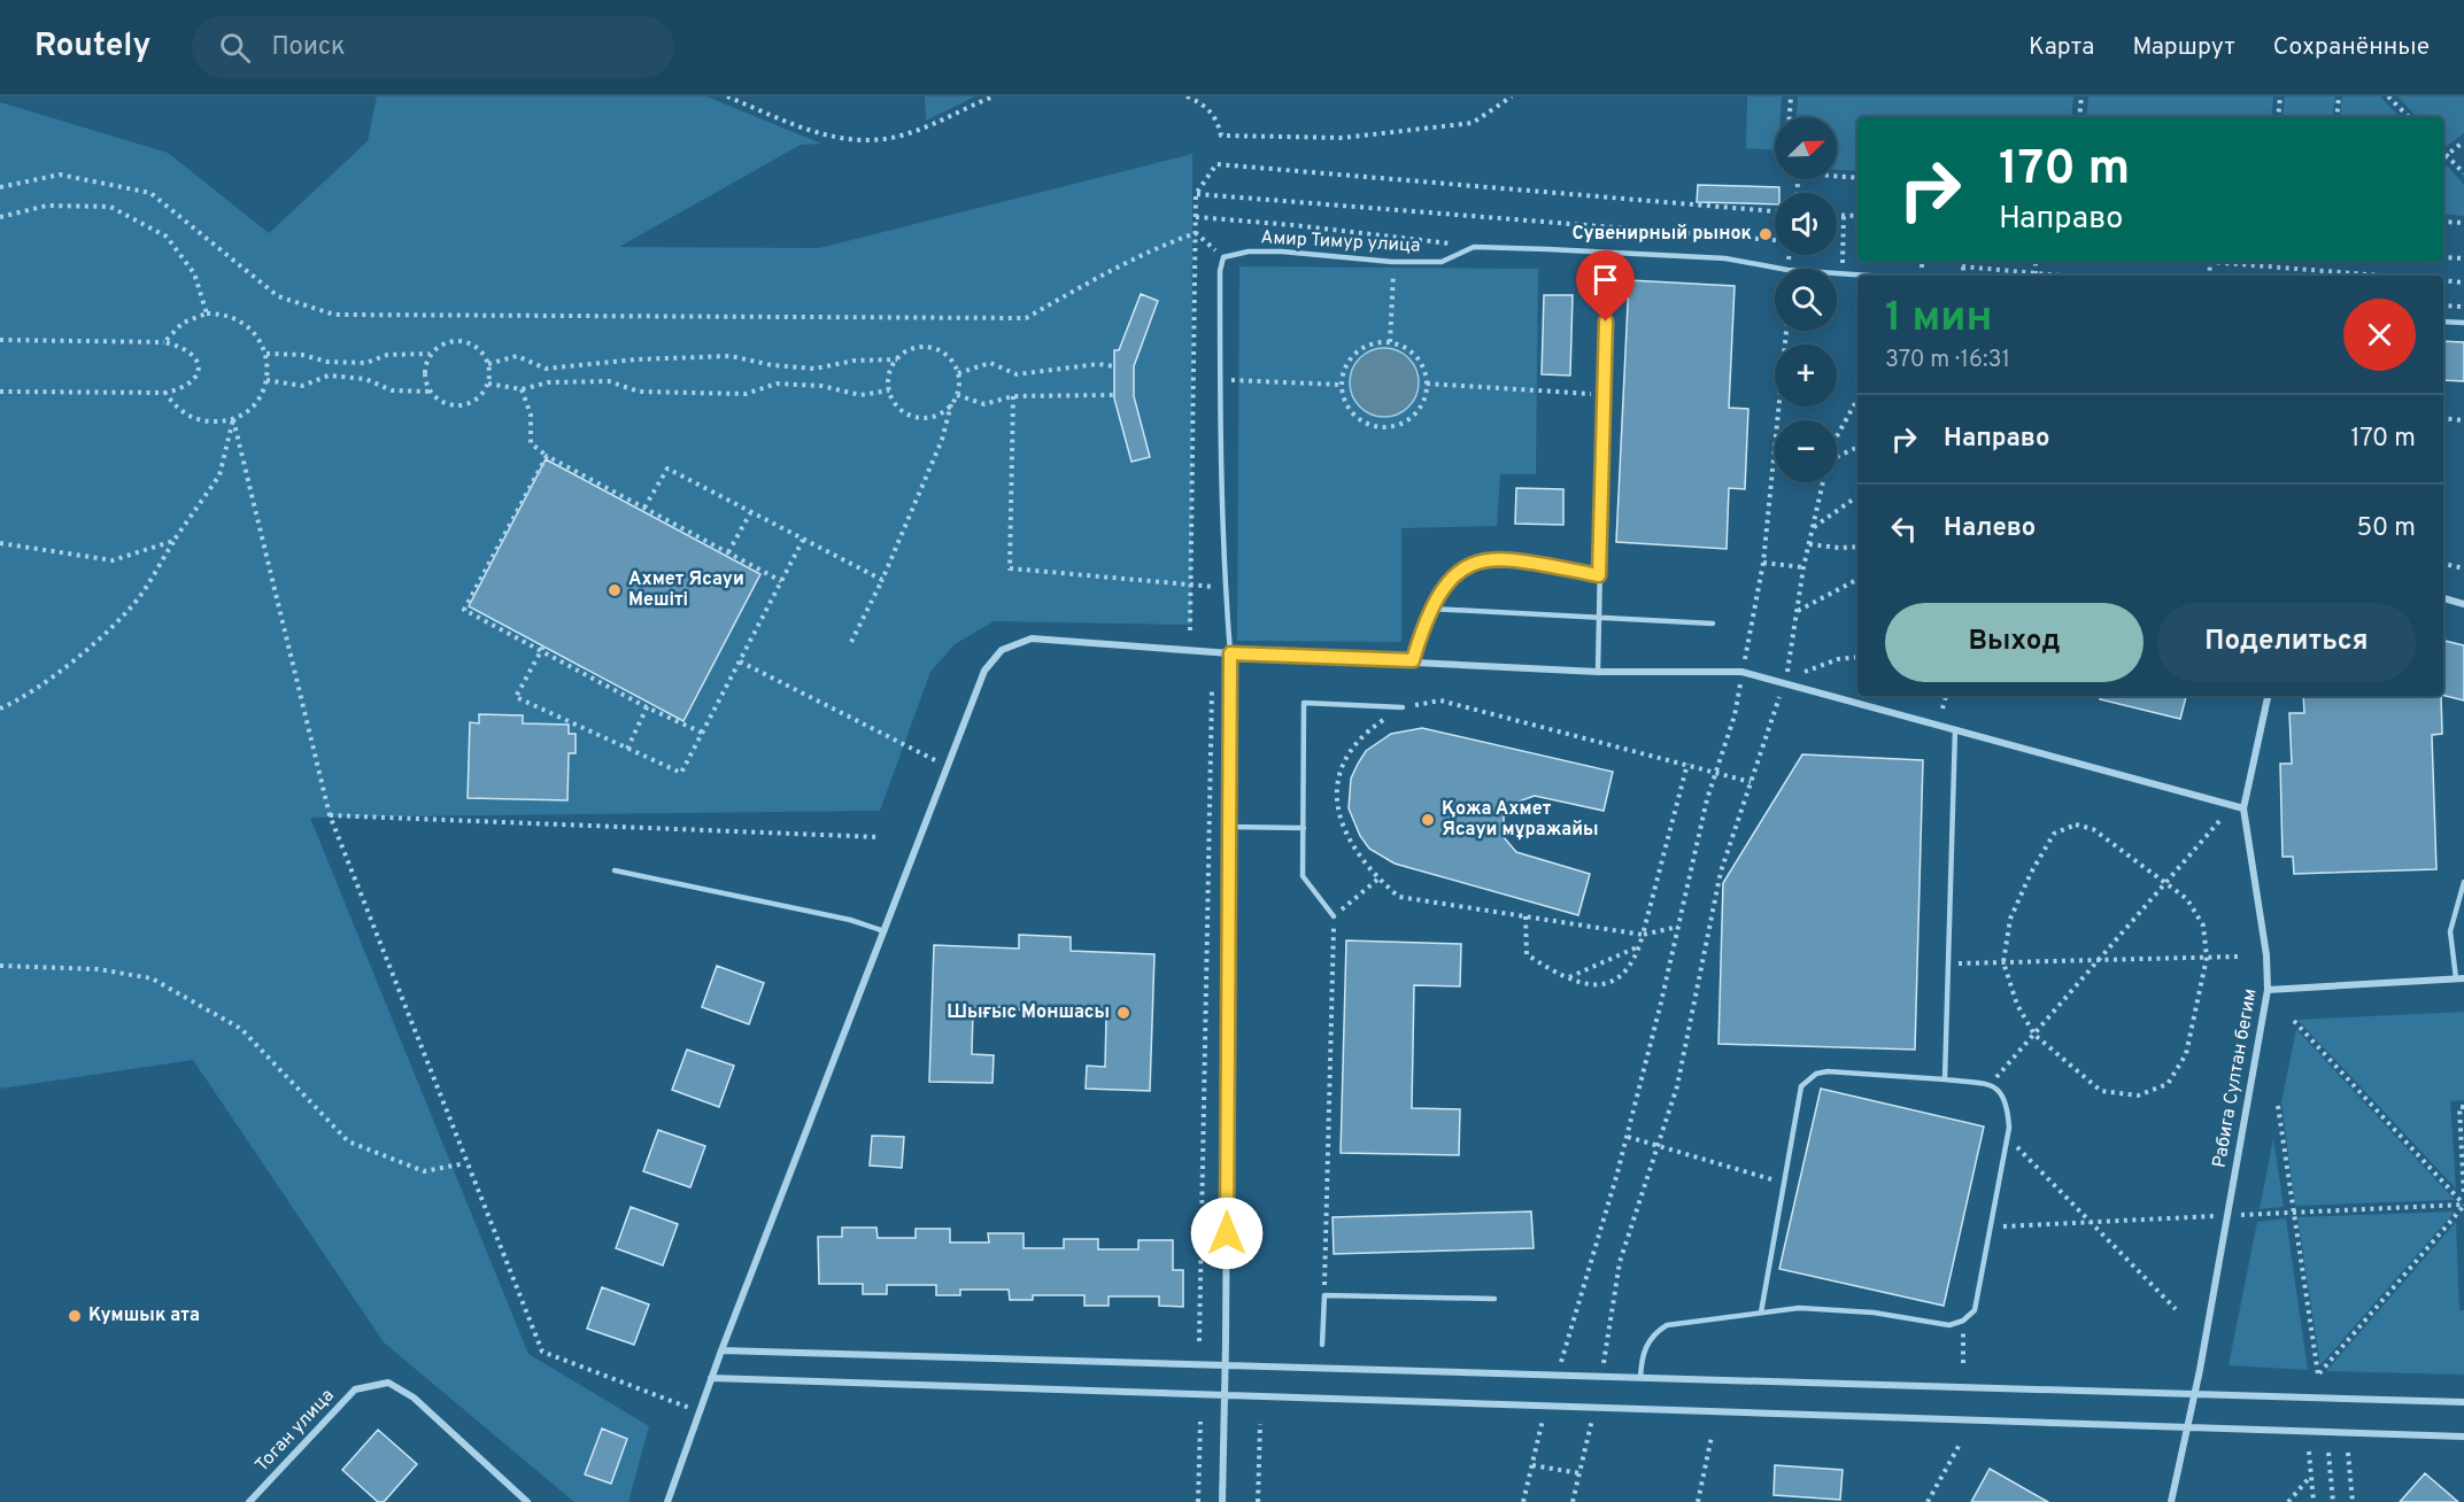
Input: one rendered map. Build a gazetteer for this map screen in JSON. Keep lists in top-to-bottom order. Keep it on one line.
{"streets":{"street":["Рабига Султан бегим","Тоган улица"],"lane":["Амир Тимур улица"]},"places":["Сувенирный рынок","Ахмет Ясауи Мешіті","Қожа Ахмет Ясауи мұражайы","Шығыс Моншасы","Кумшык ата"],"north":"top right","page":{"header":"Routely","search":"Поиск","nav":["Карта","Маршрут","Сохранённые"],"map_buttons":["+","−"],"turn":["170 m","Направо"],"heading":["1 мин","370 m · 16:31"],"list":[{"name":"Направо","value":"170 m"},{"name":"Налево","value":"50 m"}],"buttons":["Выход","Поделиться"]}}
